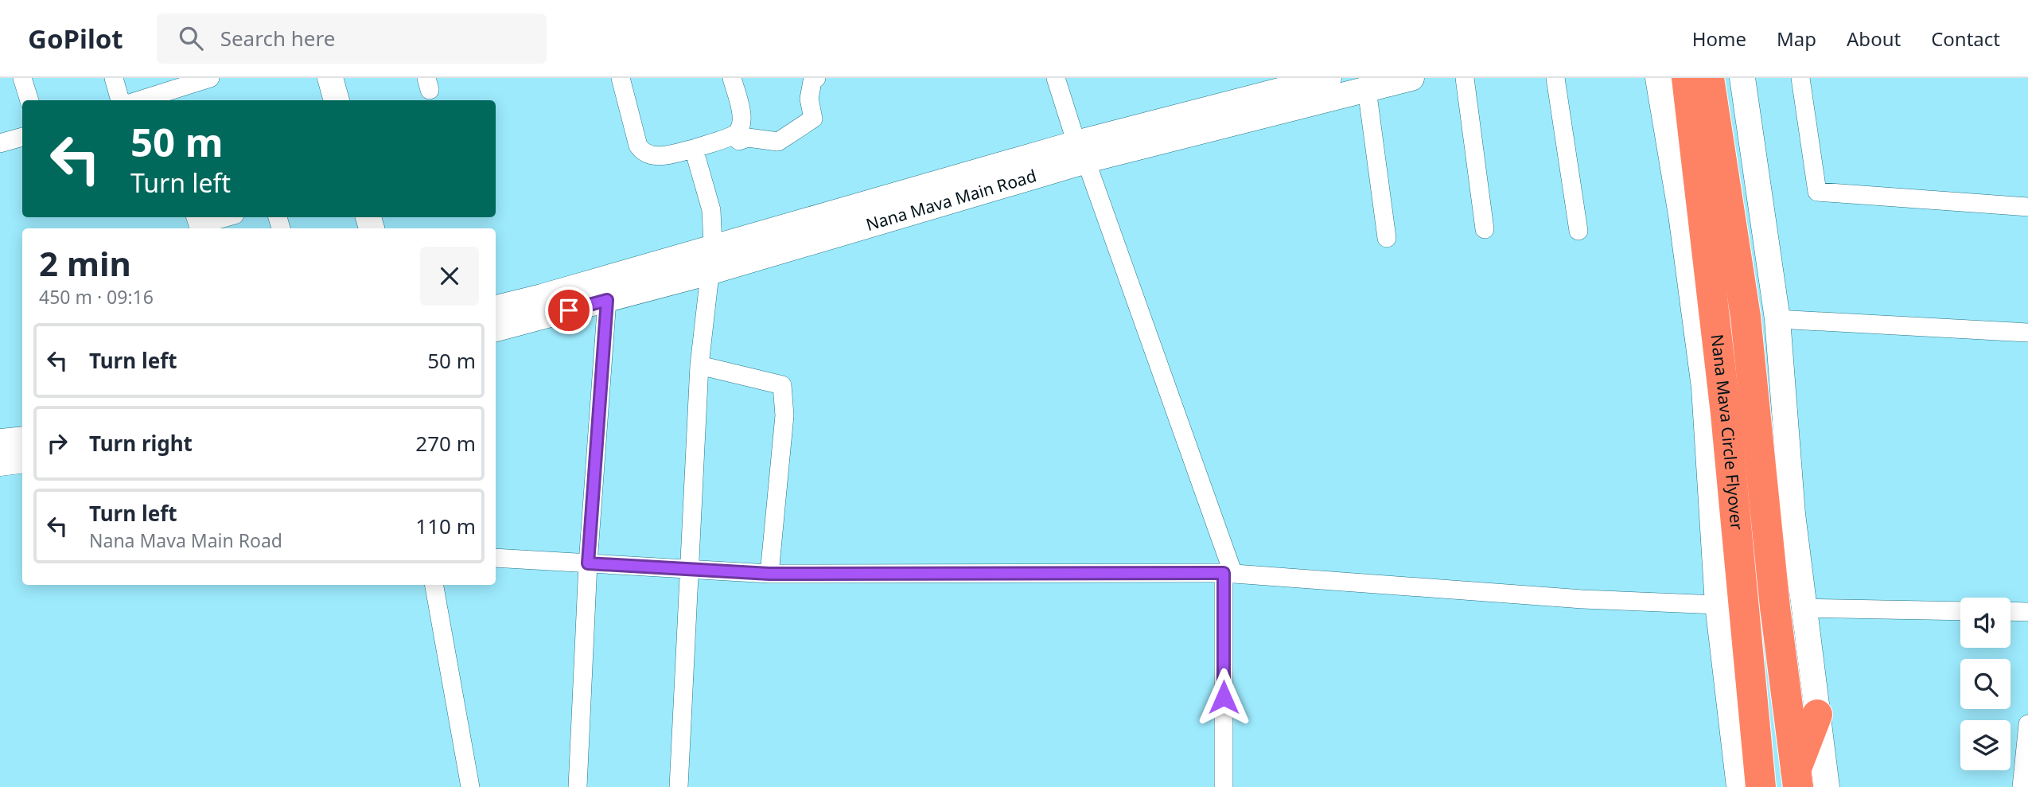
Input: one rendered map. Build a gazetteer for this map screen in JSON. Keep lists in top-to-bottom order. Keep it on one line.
{"streets":{"highway":["Nana Mava Circle Flyover"],"street":["Nana Mava Main Road"]},"page":{"header":"GoPilot","search":"Search here","nav":["Home","Map","About","Contact"],"turn":["50 m","Turn left"],"heading":["2 min","450 m · 09:16"],"list":[{"name":"Turn left","value":"50 m"},{"name":"Turn right","value":"270 m"},{"name":"Turn left","note":"Nana Mava Main Road","value":"110 m"}]}}
